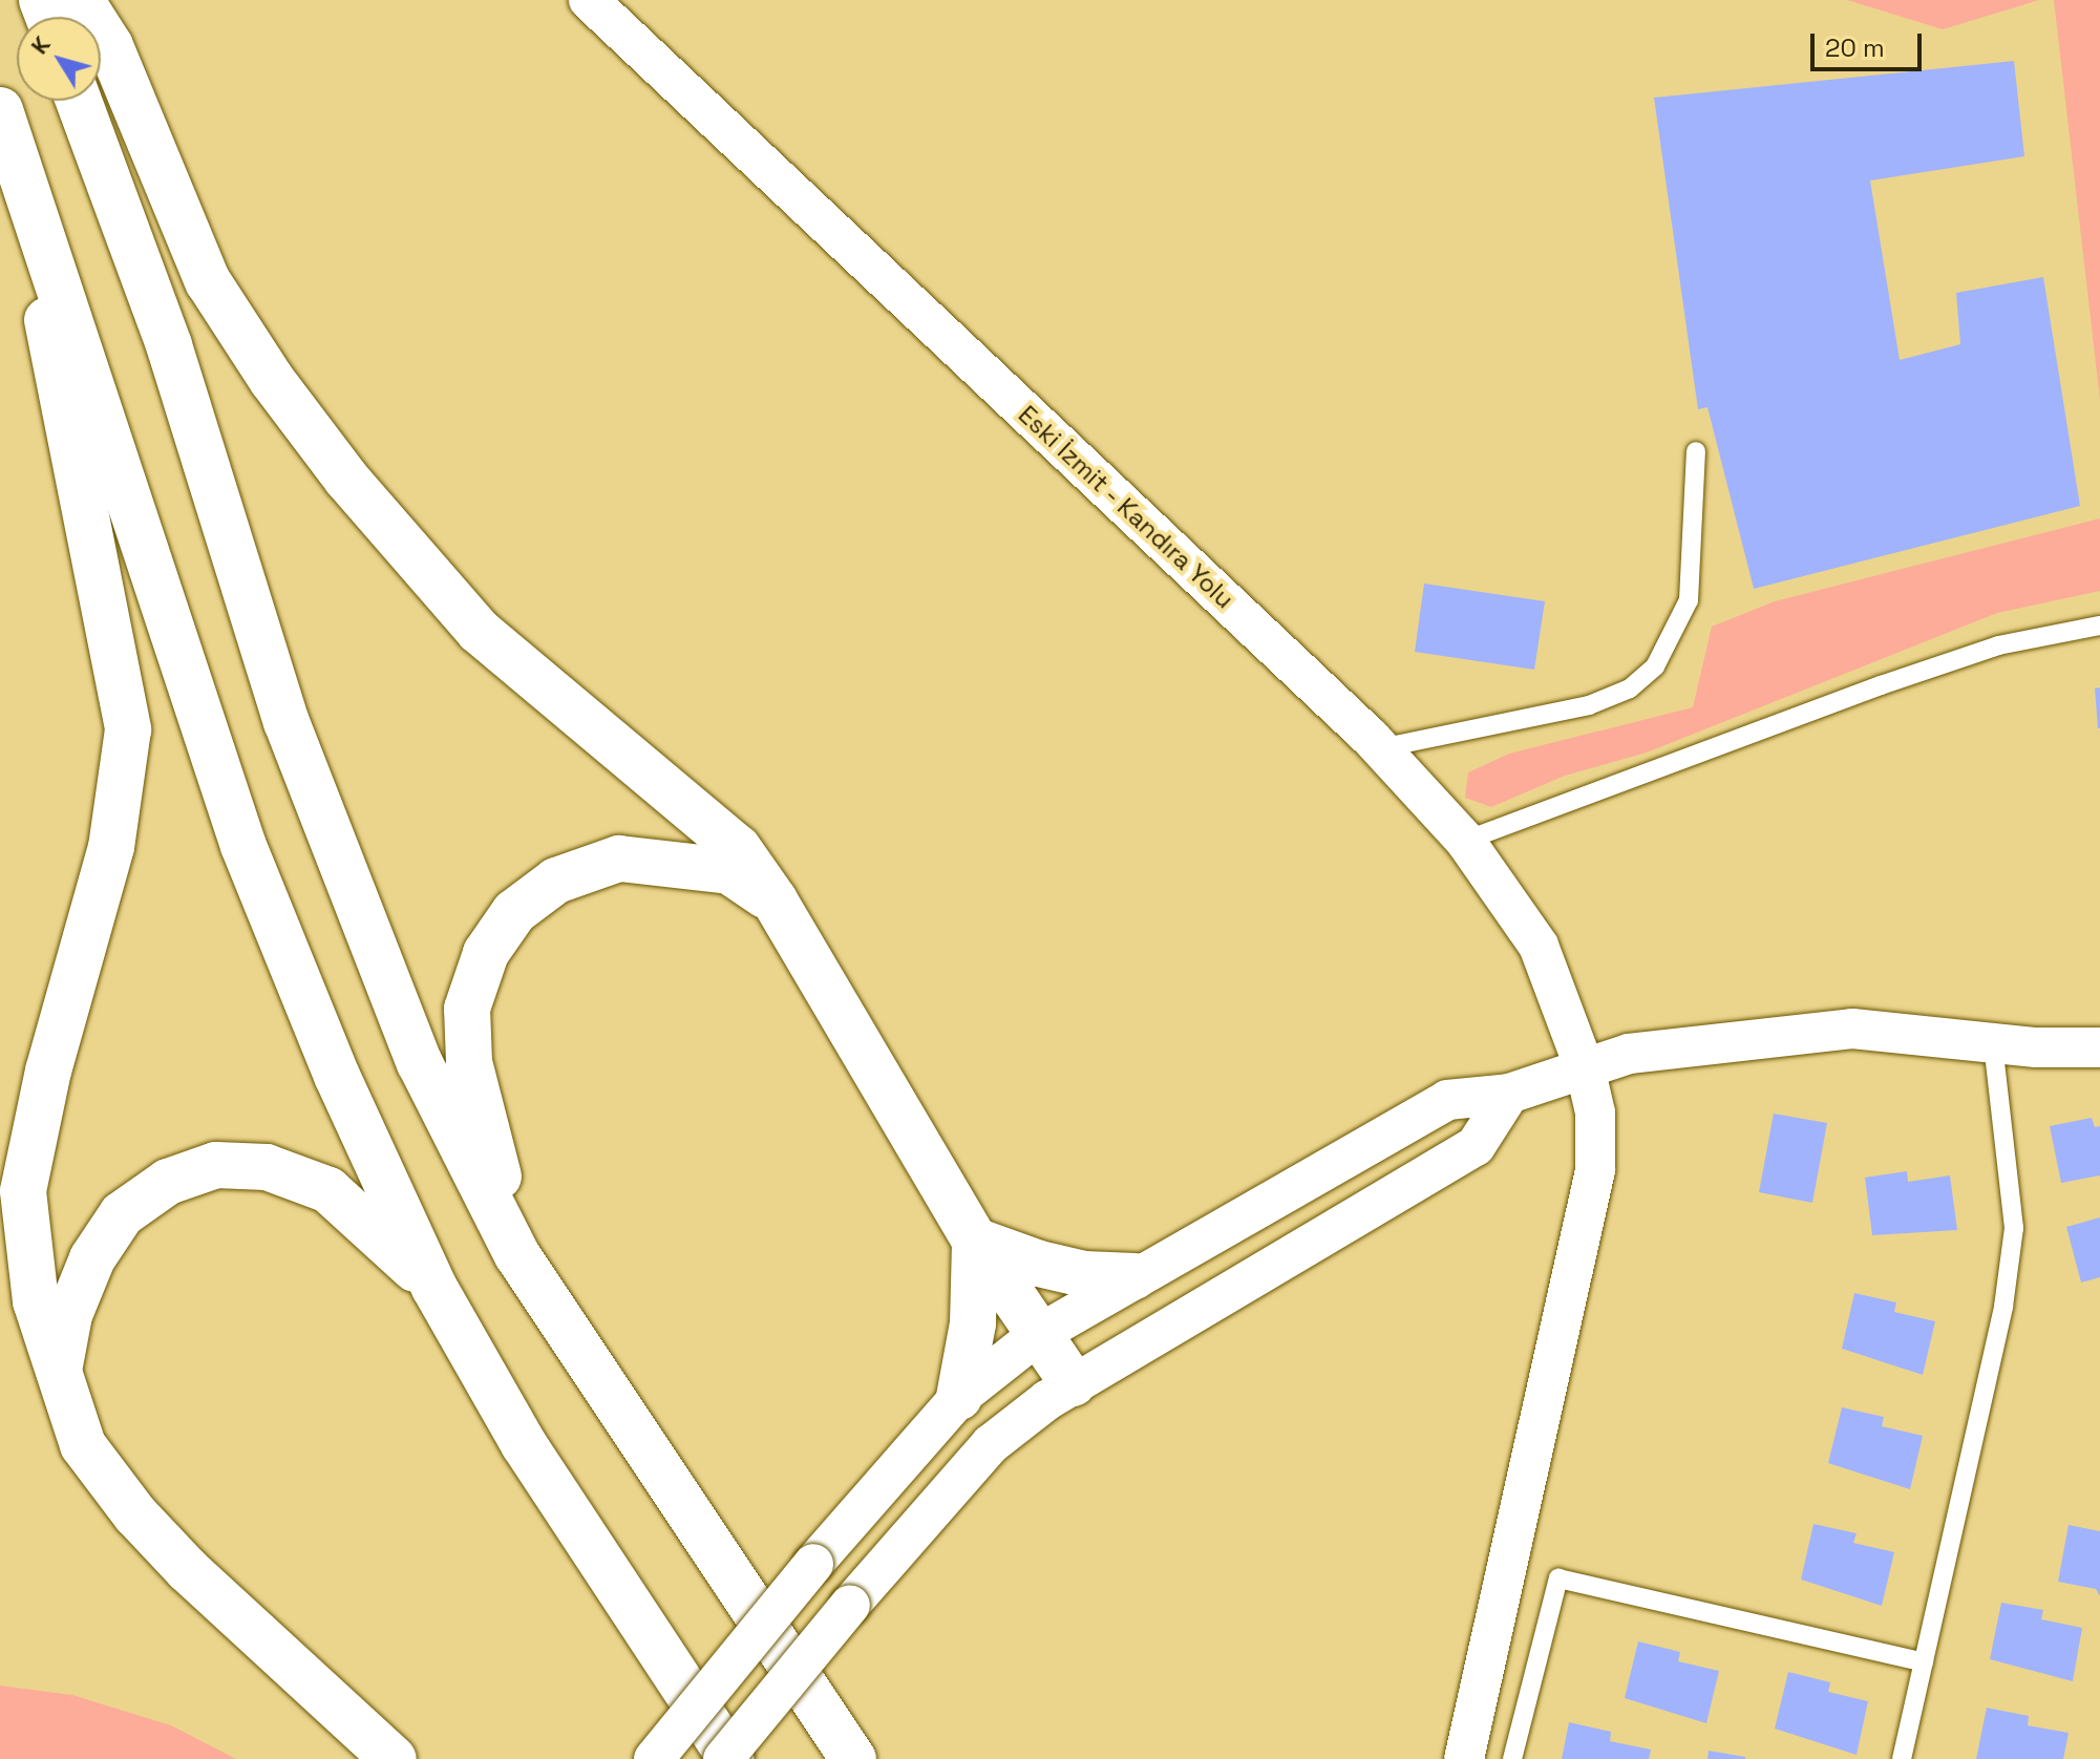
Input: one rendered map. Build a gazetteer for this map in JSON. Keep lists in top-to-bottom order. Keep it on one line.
{"streets":{"street":["Eski İzmit - Kandıra Yolu"]},"scale_bar":"20 m","north":"top left"}
